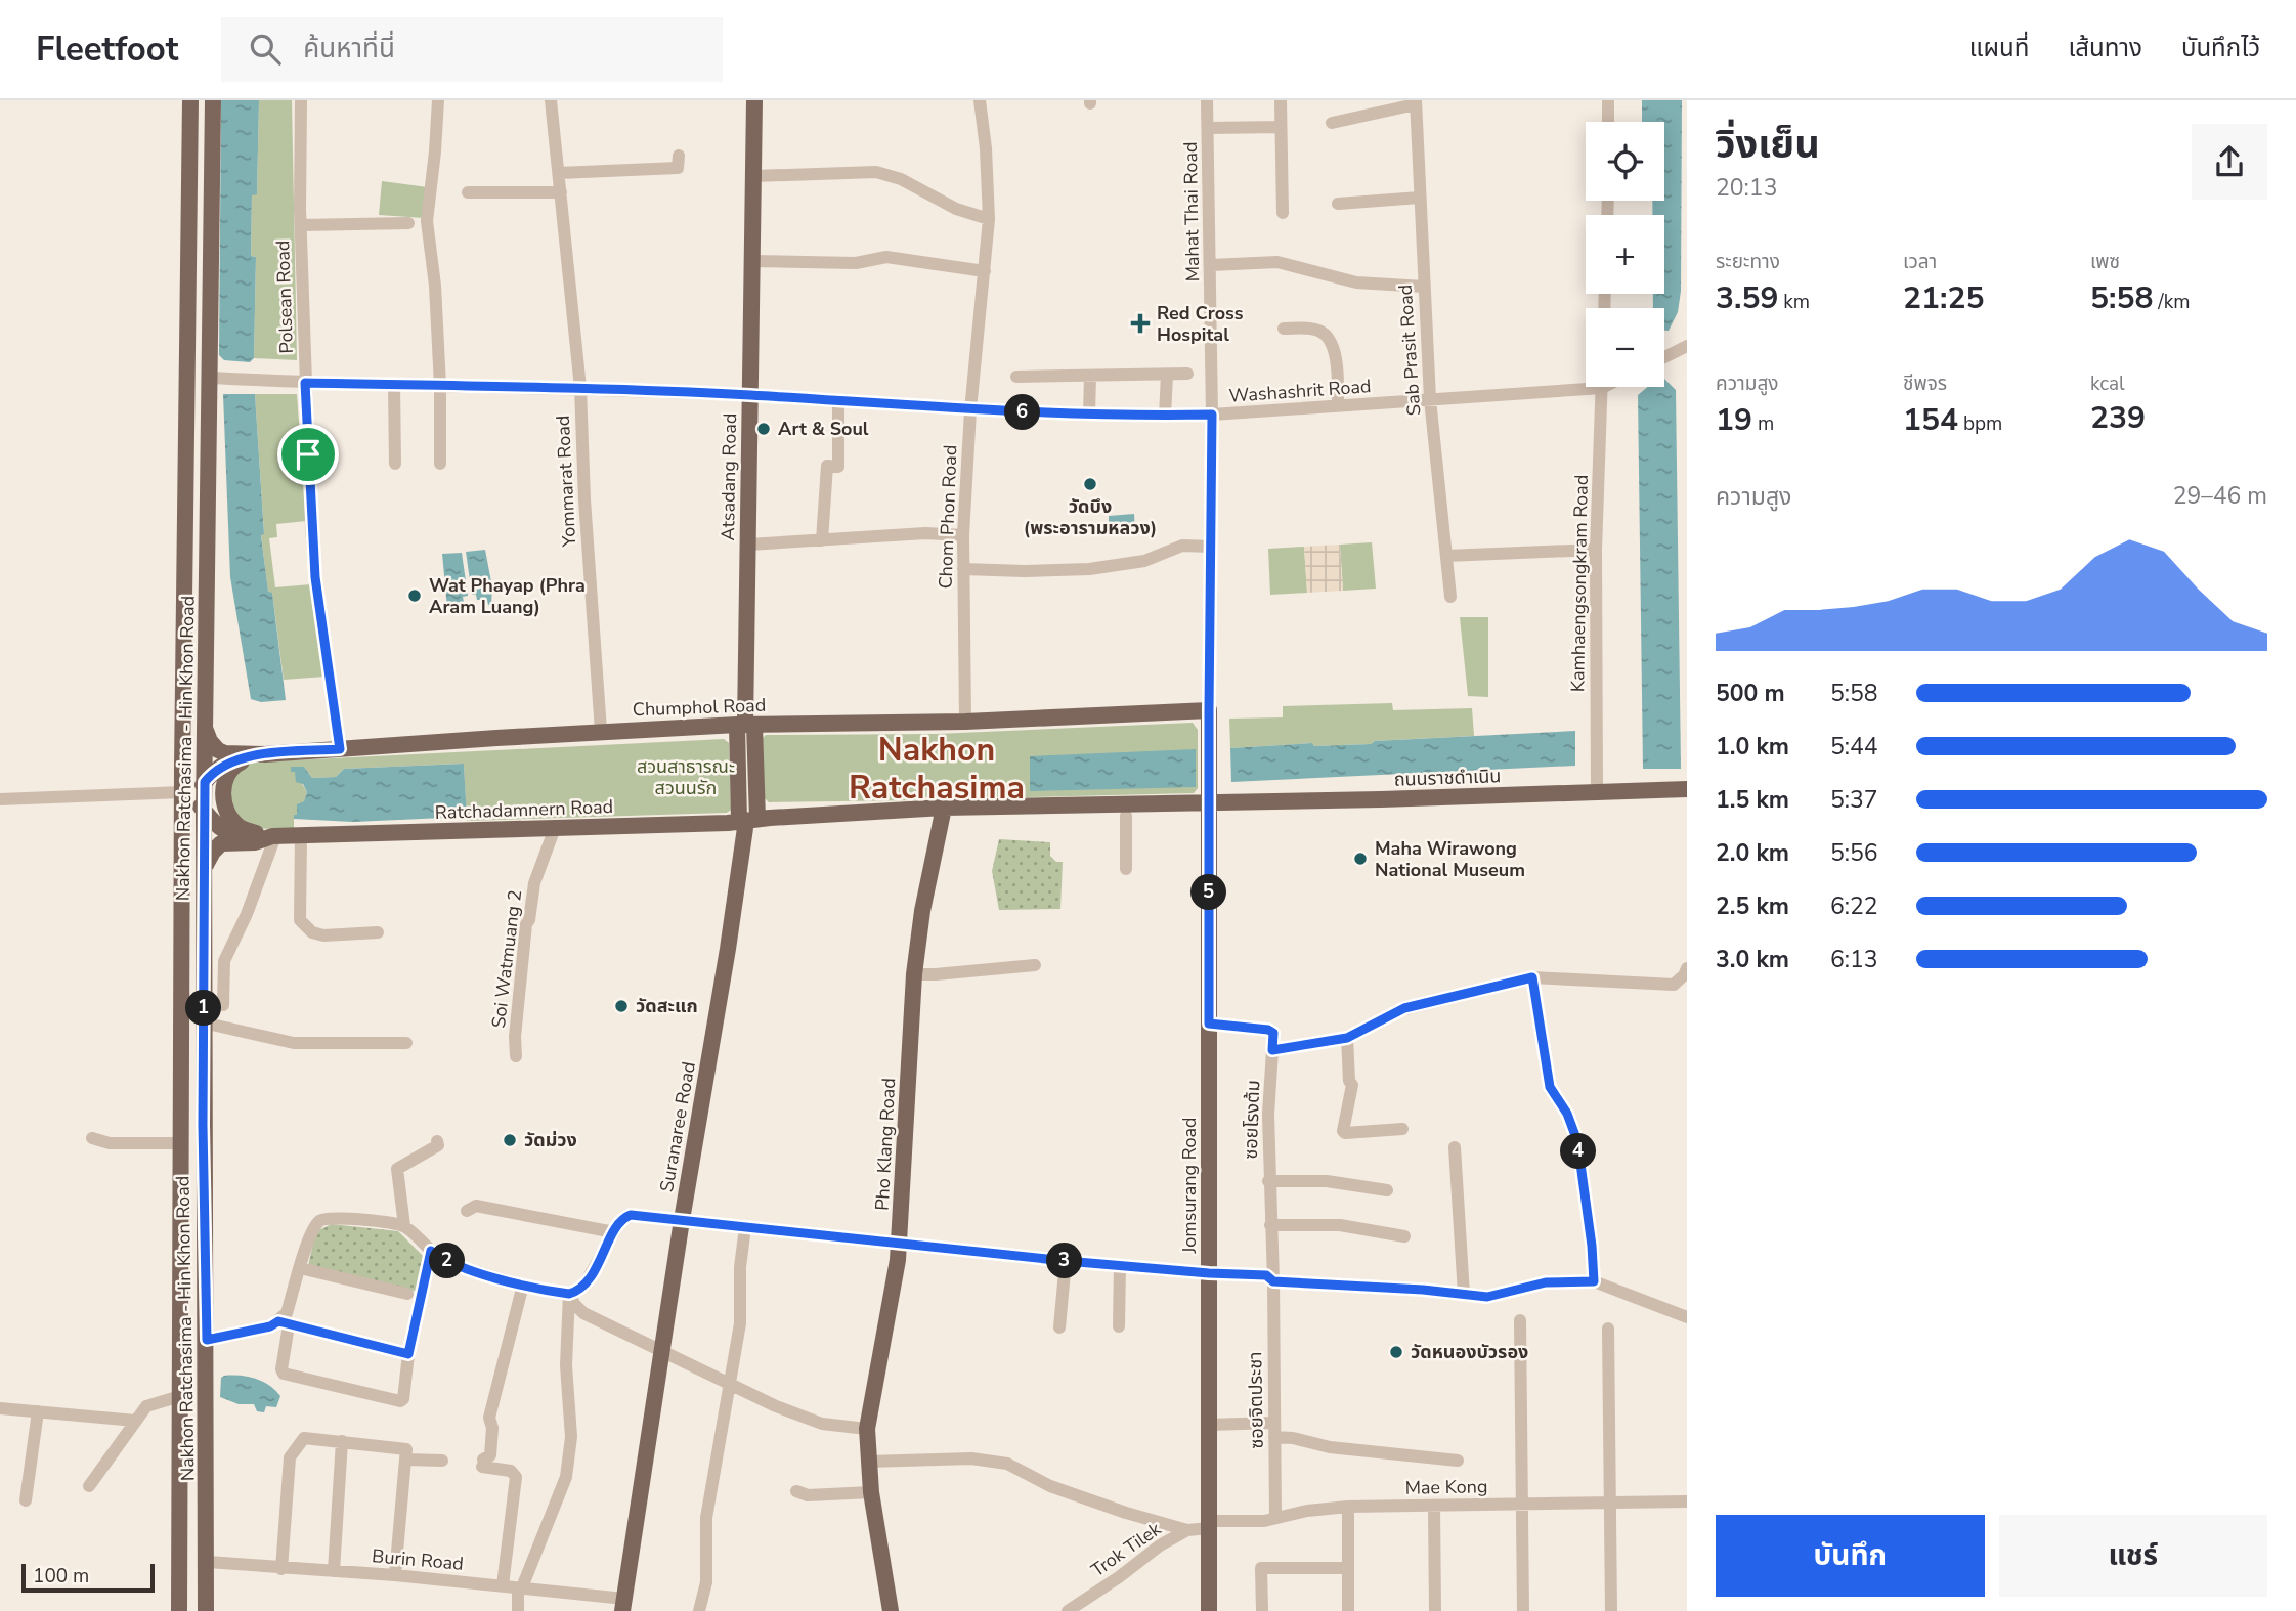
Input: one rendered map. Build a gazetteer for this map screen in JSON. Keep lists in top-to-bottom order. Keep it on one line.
{"streets":{"main road":["Atsadang Road","Chumphol Road","Nakhon Ratchasima - Hin Khon Road","ถนนราชดำเนิน","Ratchadamnern Road","Suranaree Road","Pho Klang Road","Jomsurang Road"],"street":["Mahat Thai Road","Polsean Road","Sab Prasit Road","Washashrit Road","Yommarat Road","Chom Phon Road","Kamhaengsongkram Road","Soi Watmuang 2","ซอยโรงต้ม","ซอยจิตประชา","Mae Kong","Trok Tilek","Burin Road"]},"crossings":[["Mahat Thai Road","Washashrit Road"],["Mahat Thai Road","Chumphol Road"],["Mahat Thai Road","Jomsurang Road"],["Polsean Road","Washashrit Road"],["Polsean Road","Chumphol Road"],["Sab Prasit Road","Washashrit Road"],["Washashrit Road","Atsadang Road"],["Washashrit Road","Yommarat Road"],["Washashrit Road","Chom Phon Road"],["Washashrit Road","Nakhon Ratchasima - Hin Khon Road"],["Atsadang Road","Chumphol Road"],["Atsadang Road","Ratchadamnern Road"],["Atsadang Road","Suranaree Road"],["Yommarat Road","Chumphol Road"],["Chom Phon Road","Chumphol Road"],["Kamhaengsongkram Road","ถนนราชดำเนิน"],["Chumphol Road","Nakhon Ratchasima - Hin Khon Road"],["Chumphol Road","Jomsurang Road"],["Nakhon Ratchasima - Hin Khon Road","Ratchadamnern Road"],["Nakhon Ratchasima - Hin Khon Road","Burin Road"],["ถนนราชดำเนิน","Ratchadamnern Road"],["ถนนราชดำเนิน","Jomsurang Road"],["Ratchadamnern Road","Soi Watmuang 2"],["Ratchadamnern Road","Suranaree Road"],["Ratchadamnern Road","Pho Klang Road"],["Ratchadamnern Road","Jomsurang Road"],["ซอยโรงต้ม","ซอยจิตประชา"],["Suranaree Road","Burin Road"],["Jomsurang Road","Mae Kong"],["Jomsurang Road","Trok Tilek"],["ซอยจิตประชา","Mae Kong"],["Mae Kong","Trok Tilek"]],"districts":["Nakhon Ratchasima"],"parks":["สวนสาธารณะ สวนนรัก"],"places":{"health":["Red Cross Hospital"],"other":["Art & Soul","วัดบึง (พระอารามหลวง)","Wat Phayap (Phra Aram Luang)","Maha Wirawong National Museum","วัดสะแก","วัดม่วง","วัดหนองบัวรอง"]},"scale_bar":"100 m","page":{"header":"Fleetfoot","search":"ค้นหาที่นี่","nav":["แผนที่","เส้นทาง","บันทึกไว้"],"heading":["วิ่งเย็น","20:13"],"map_buttons":["+","−"],"stats":[["ระยะทาง","3.59 km"],["เวลา","21:25"],["เพซ","5:58 /km"],["ความสูง","19 m"],["ชีพจร","154 bpm"],["kcal","239"]],"pins":["6","5","1","4","2","3"],"chart":["ความสูง","29–46 m"],"list":[{"name":"500 m","note":"5:58"},{"name":"1.0 km","note":"5:44"},{"name":"1.5 km","note":"5:37"},{"name":"2.0 km","note":"5:56"},{"name":"2.5 km","note":"6:22"},{"name":"3.0 km","note":"6:13"}],"buttons":["บันทึก","แชร์"],"scale":"100 m"}}
